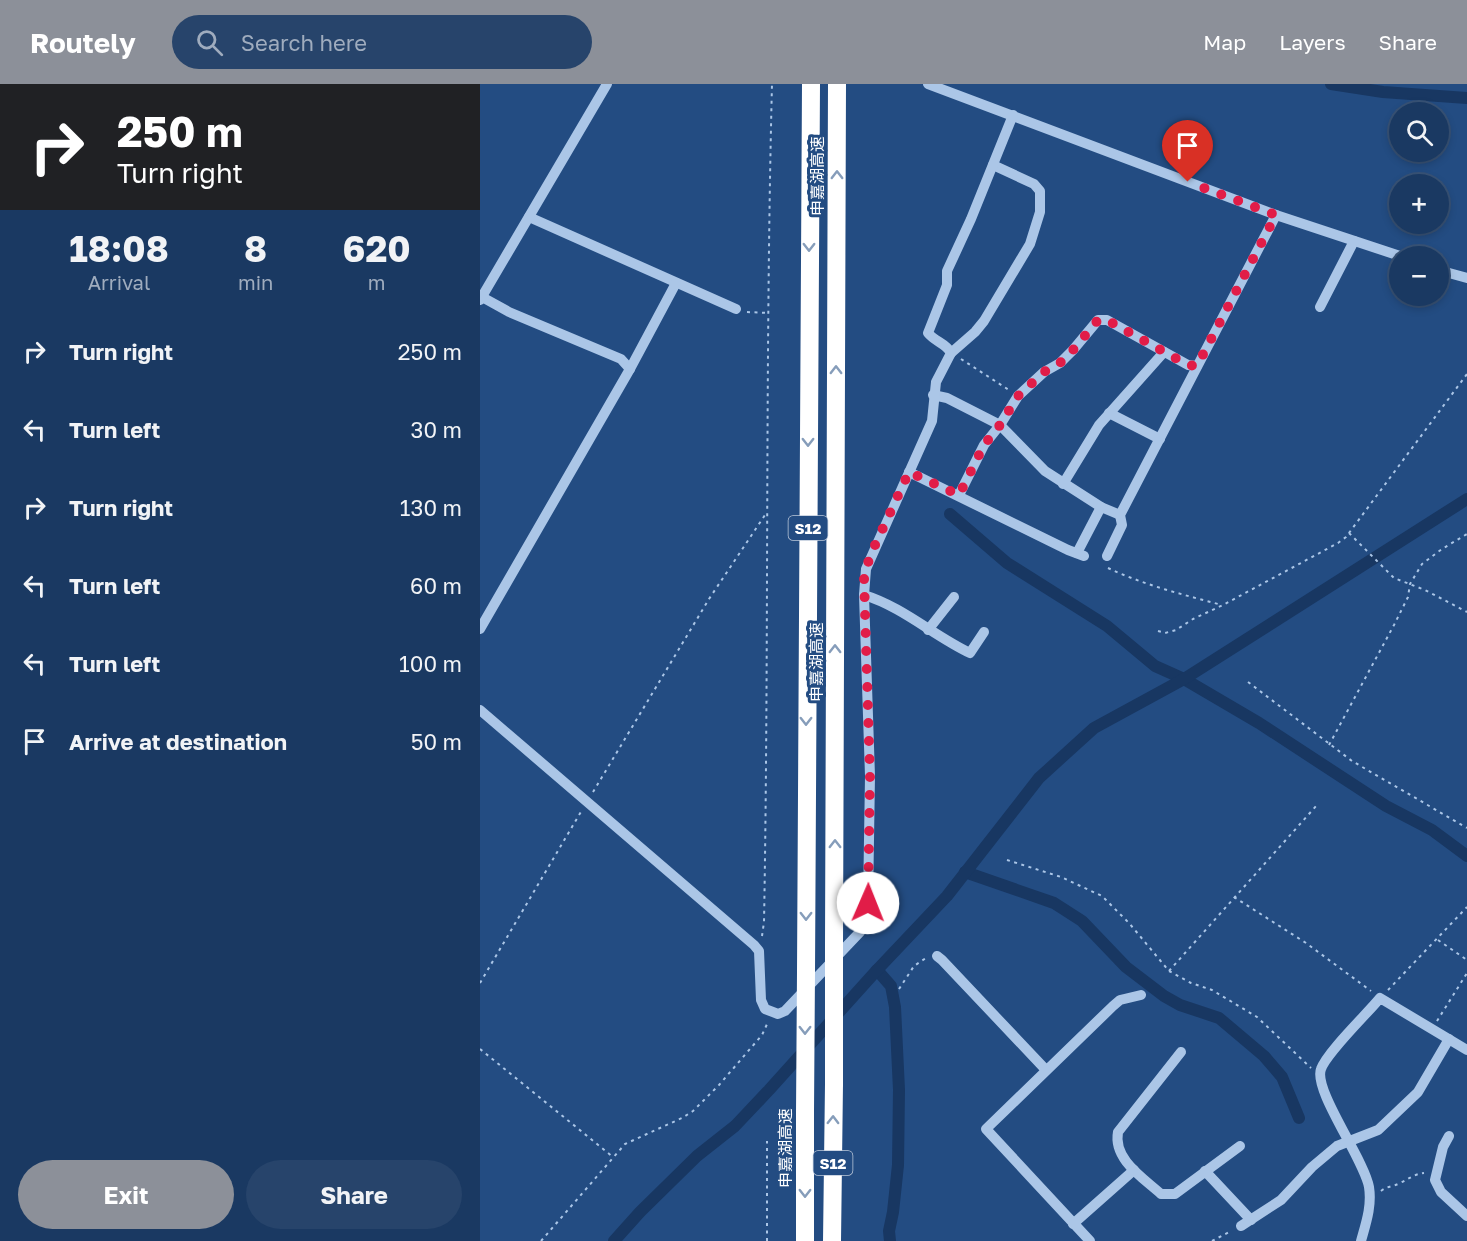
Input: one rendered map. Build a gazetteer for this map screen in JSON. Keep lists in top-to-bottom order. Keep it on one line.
{"streets":{"highway":["申嘉湖高速","S12"]},"page":{"header":"Routely","search":"Search here","nav":["Map","Layers","Share"],"turn":["250 m","Turn right"],"map_buttons":["+","−"],"eta":["18:08","Arrival","8","min","620","m"],"list":[{"name":"Turn right","value":"250 m"},{"name":"Turn left","value":"30 m"},{"name":"Turn right","value":"130 m"},{"name":"Turn left","value":"60 m"},{"name":"Turn left","value":"100 m"},{"name":"Arrive at destination","value":"50 m"}],"buttons":["Exit","Share"]}}
